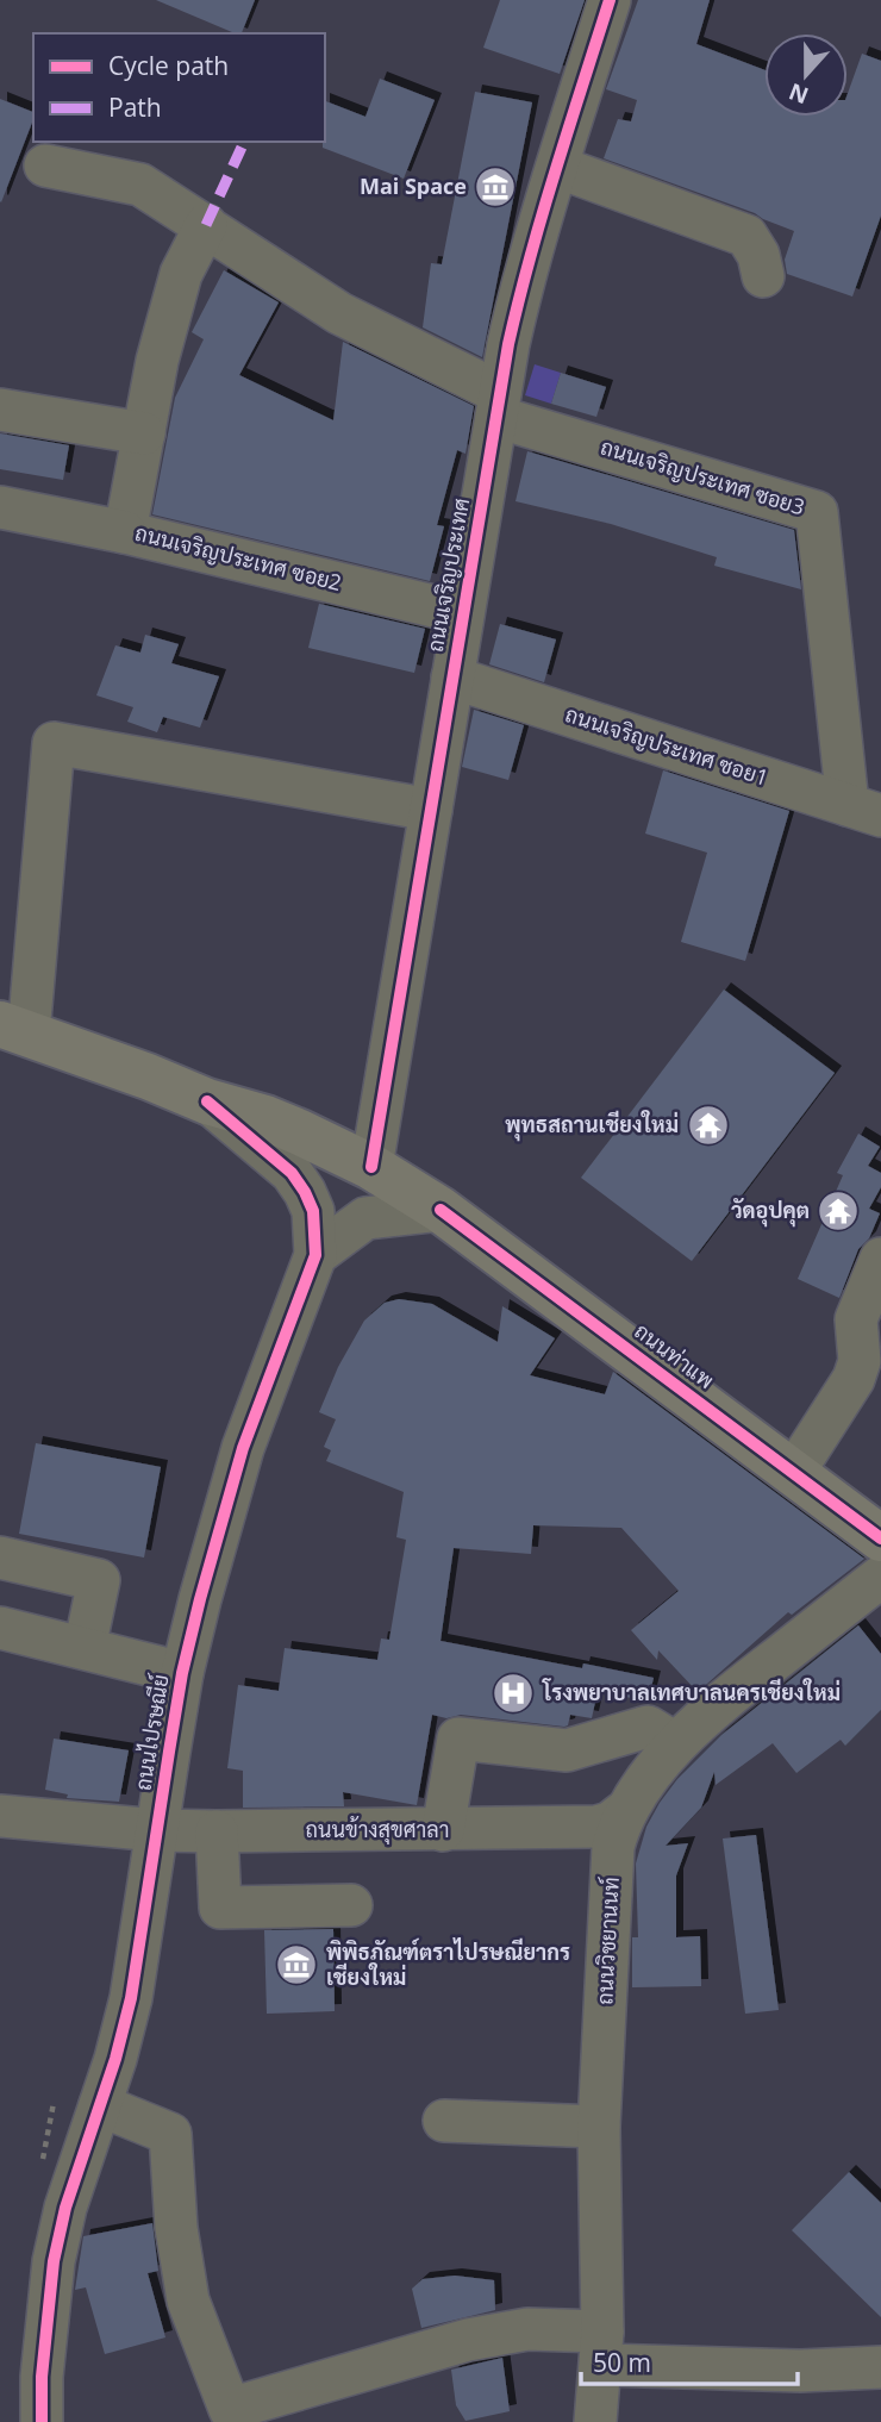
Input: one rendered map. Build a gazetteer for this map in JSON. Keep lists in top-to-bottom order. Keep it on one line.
{"streets":{"main road":["ถนนท่าแพ"],"street":["ถนนเจริญประเทศ ซอย3","ถนนเจริญประเทศ ซอย2","ถนนเจริญประเทศ","ถนนเจริญประเทศ ซอย1","ถนนไปรษณีย์","ถนนข้างสุขศาลา","ถนนวิชยานนท์"]},"crossings":[["ถนนเจริญประเทศ ซอย3","ถนนเจริญประเทศ"],["ถนนเจริญประเทศ ซอย3","ถนนเจริญประเทศ ซอย1"],["ถนนเจริญประเทศ ซอย2","ถนนเจริญประเทศ"],["ถนนเจริญประเทศ","ถนนเจริญประเทศ ซอย1"],["ถนนเจริญประเทศ","ถนนท่าแพ"],["ถนนท่าแพ","ถนนไปรษณีย์"],["ถนนไปรษณีย์","ถนนข้างสุขศาลา"],["ถนนข้างสุขศาลา","ถนนวิชยานนท์"]],"places":{"museum":["Mai Space","พิพิธภัณฑ์ตราไปรษณียากร เชียงใหม่"],"temple":["พุทธสถานเชียงใหม่","วัดอุปคุต"],"hospital":["โรงพยาบาลเทศบาลนครเชียงใหม่"]},"legend":["Cycle path","Path"],"scale_bar":"50 m","north":"bottom"}
